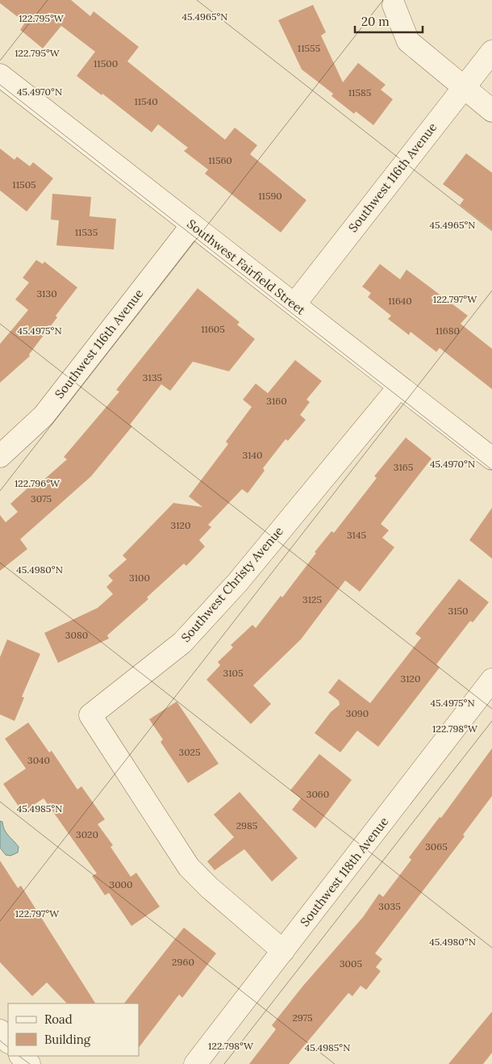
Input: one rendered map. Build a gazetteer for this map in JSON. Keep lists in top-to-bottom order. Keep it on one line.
{"streets":{"street":["Southwest 116th Avenue","Southwest Fairfield Street","Southwest Christy Avenue","Southwest 118th Avenue"]},"crossings":[["Southwest 116th Avenue","Southwest Fairfield Street"],["Southwest Fairfield Street","Southwest Christy Avenue"],["Southwest Christy Avenue","Southwest 118th Avenue"]],"house_numbers":["11555","11500","11585","11540","11560","11505","11590","11535","3130","11640","11605","11680","3135","3160","3140","3165","3075","3120","3145","3100","3125","3150","3080","3105","3120","3090","3025","3040","3060","2985","3020","3065","3000","3035","2960","3005","2975"],"legend":["Road","Building"],"scale_bar":"20 m","coordinates":["45.4965°N","122.795°W","45.4970°N","122.797°W","45.4975°N","122.796°W","45.4980°N","122.798°W","45.4985°N"]}
